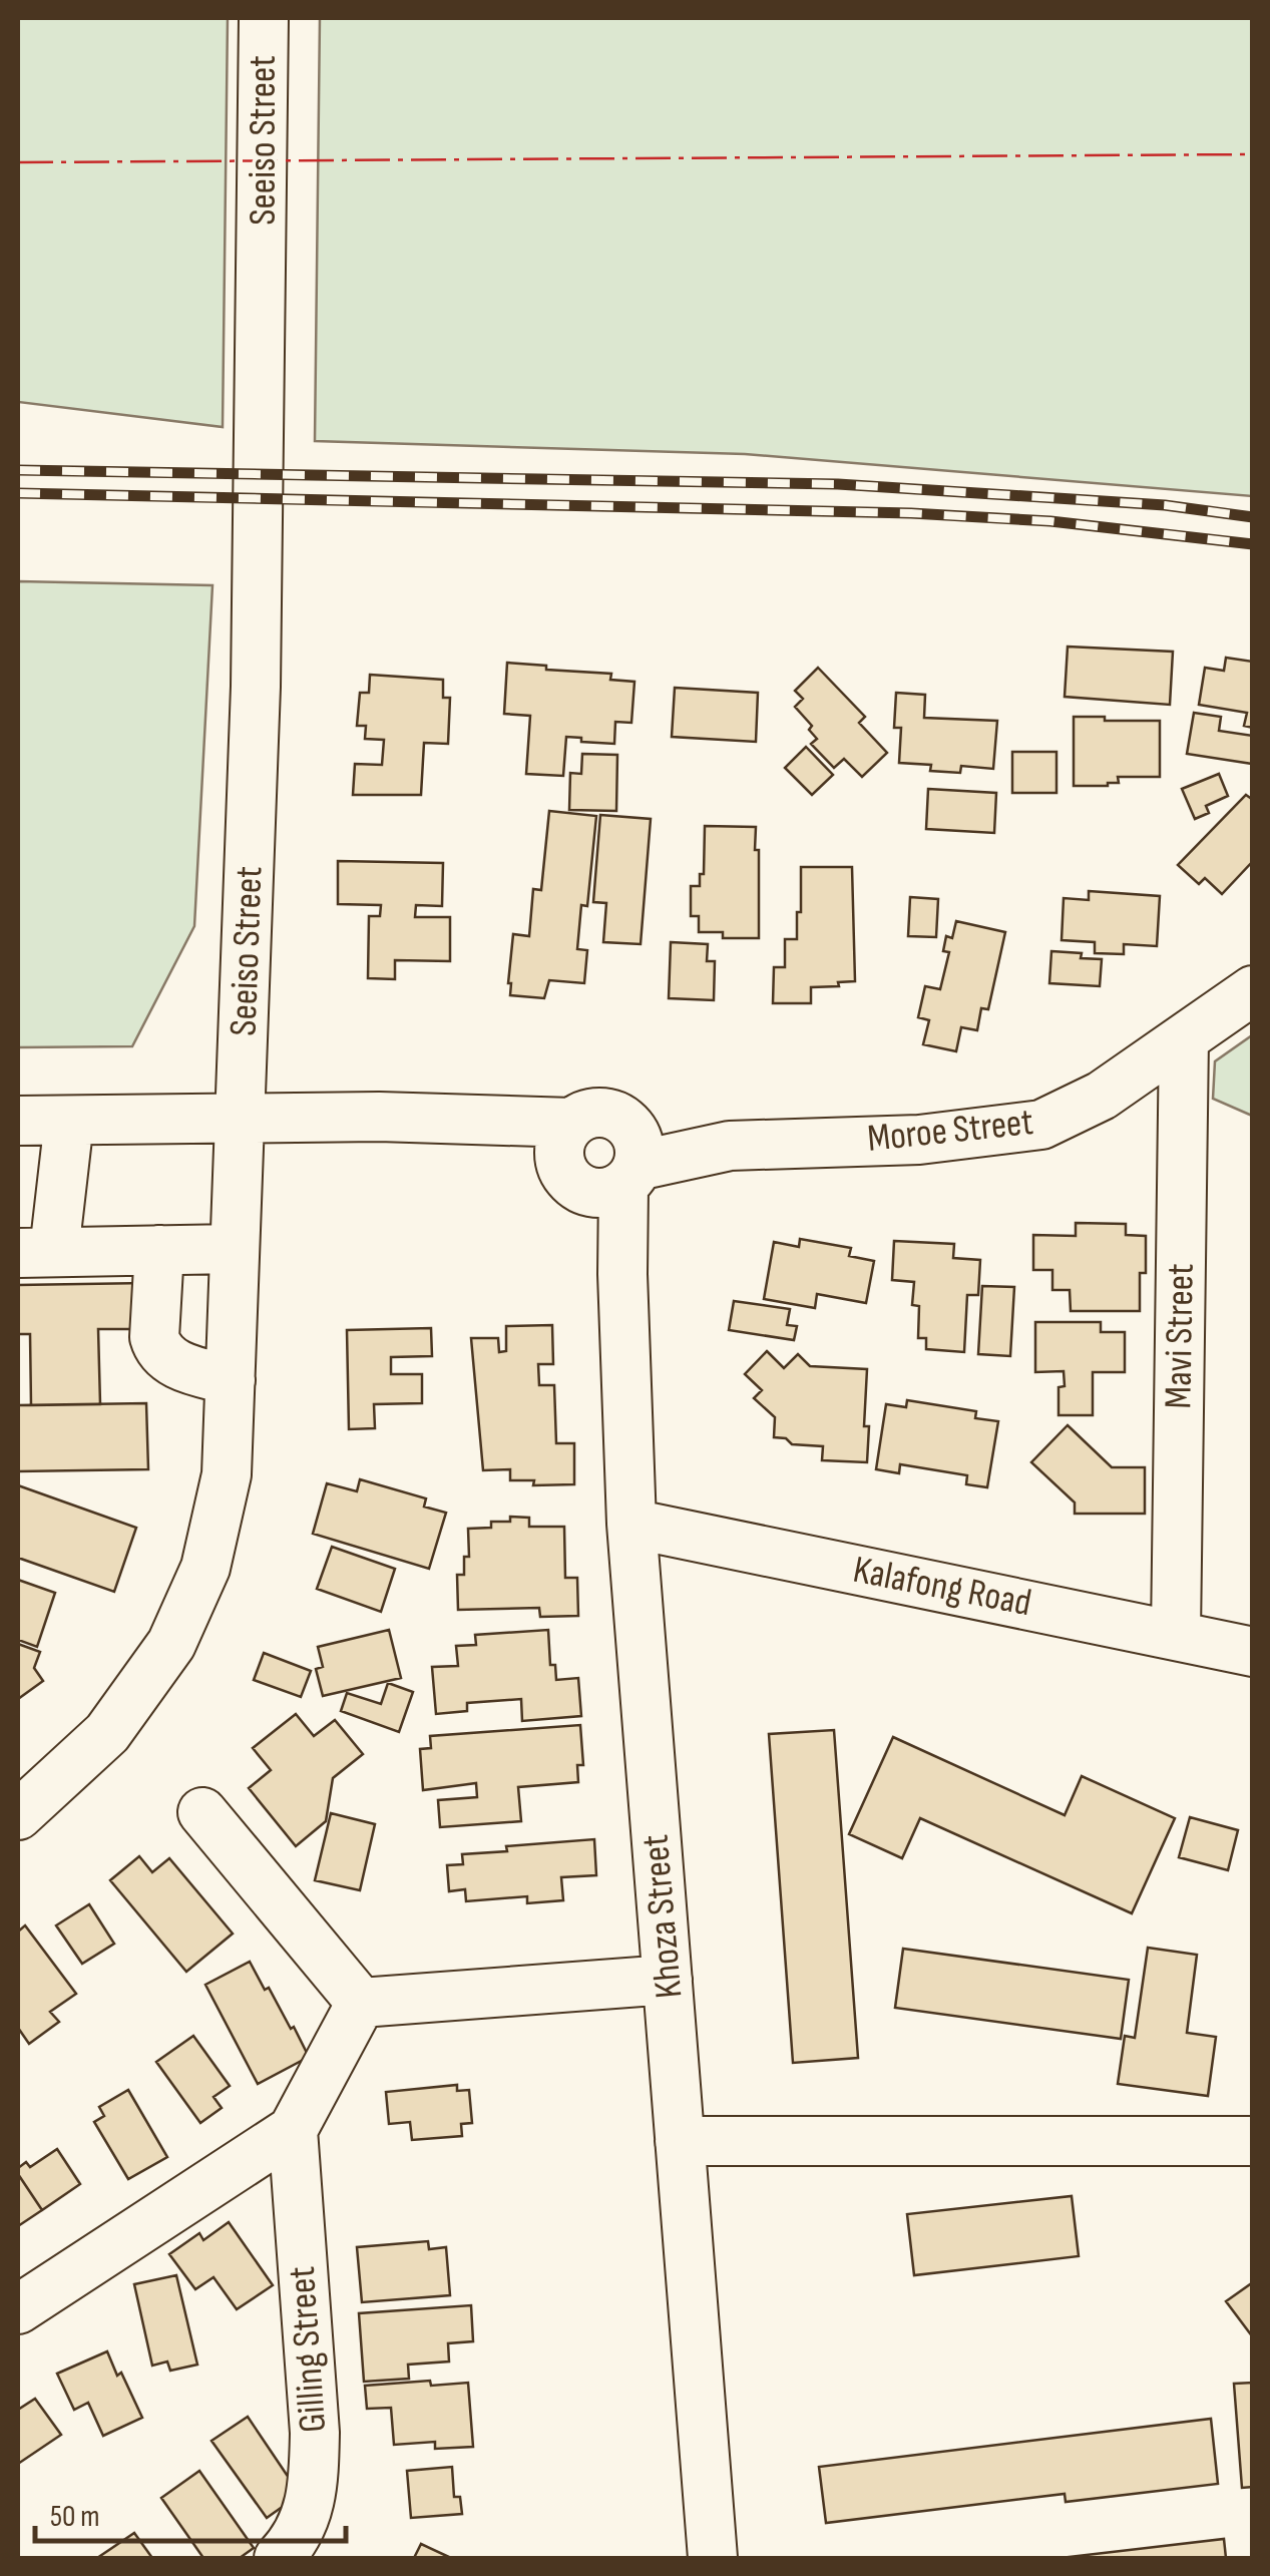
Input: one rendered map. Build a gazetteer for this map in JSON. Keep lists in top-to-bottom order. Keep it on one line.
{"streets":{"street":["Seeiso Street","Moroe Street","Mavi Street","Kalafong Road","Khoza Street","Gilling Street"]},"crossings":[["Moroe Street","Mavi Street"],["Moroe Street","Khoza Street"],["Mavi Street","Kalafong Road"],["Kalafong Road","Khoza Street"]],"scale_bar":"50 m"}
